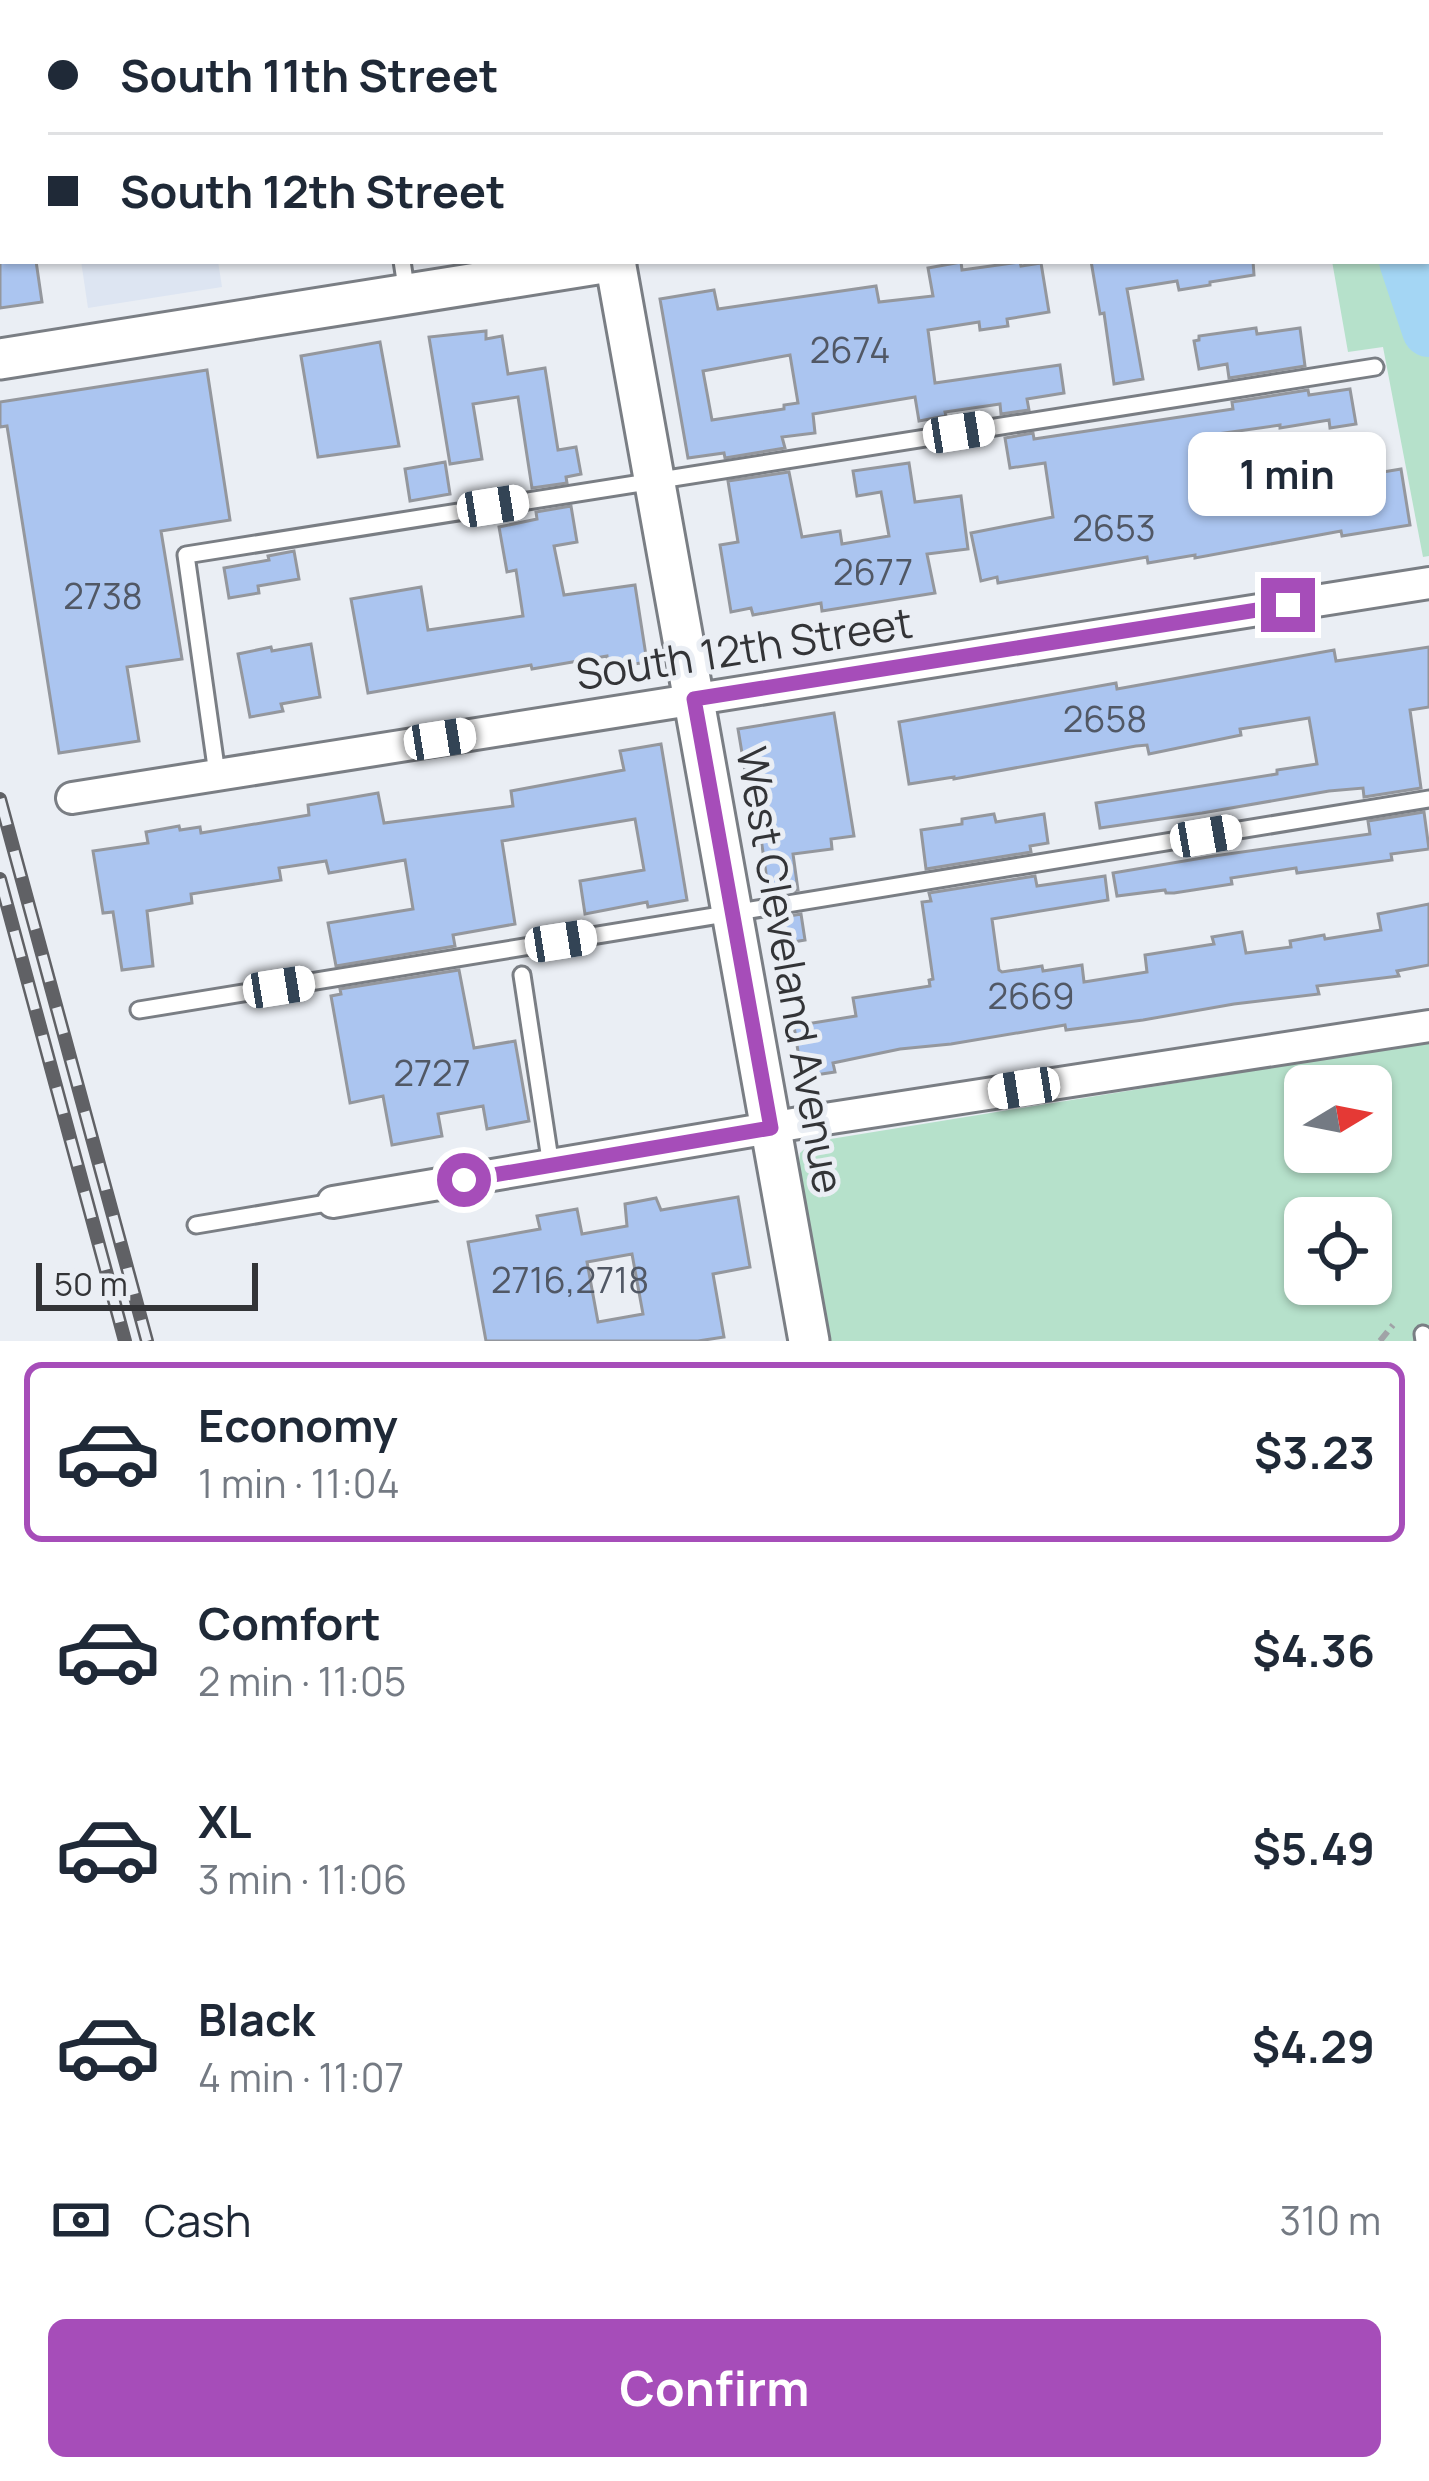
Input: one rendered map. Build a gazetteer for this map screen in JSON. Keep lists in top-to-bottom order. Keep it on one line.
{"streets":{"street":["South 12th Street","West Cleveland Avenue"]},"crossings":[["South 12th Street","West Cleveland Avenue"]],"house_numbers":["2674","2653","2677","2738","2658","2669","2727","2716,2718"],"scale_bar":"50 m","north":"right","page":{"banner":["South 11th Street","South 12th Street"],"bubble":"1 min","scale":"50 m","list":[{"name":"Economy","note":"1 min · 11:04","value":"$3.23"},{"name":"Comfort","note":"2 min · 11:05","value":"$4.36"},{"name":"XL","note":"3 min · 11:06","value":"$5.49"},{"name":"Black","note":"4 min · 11:07","value":"$4.29"}],"pay":["Cash","310 m"],"buttons":"Confirm"}}
